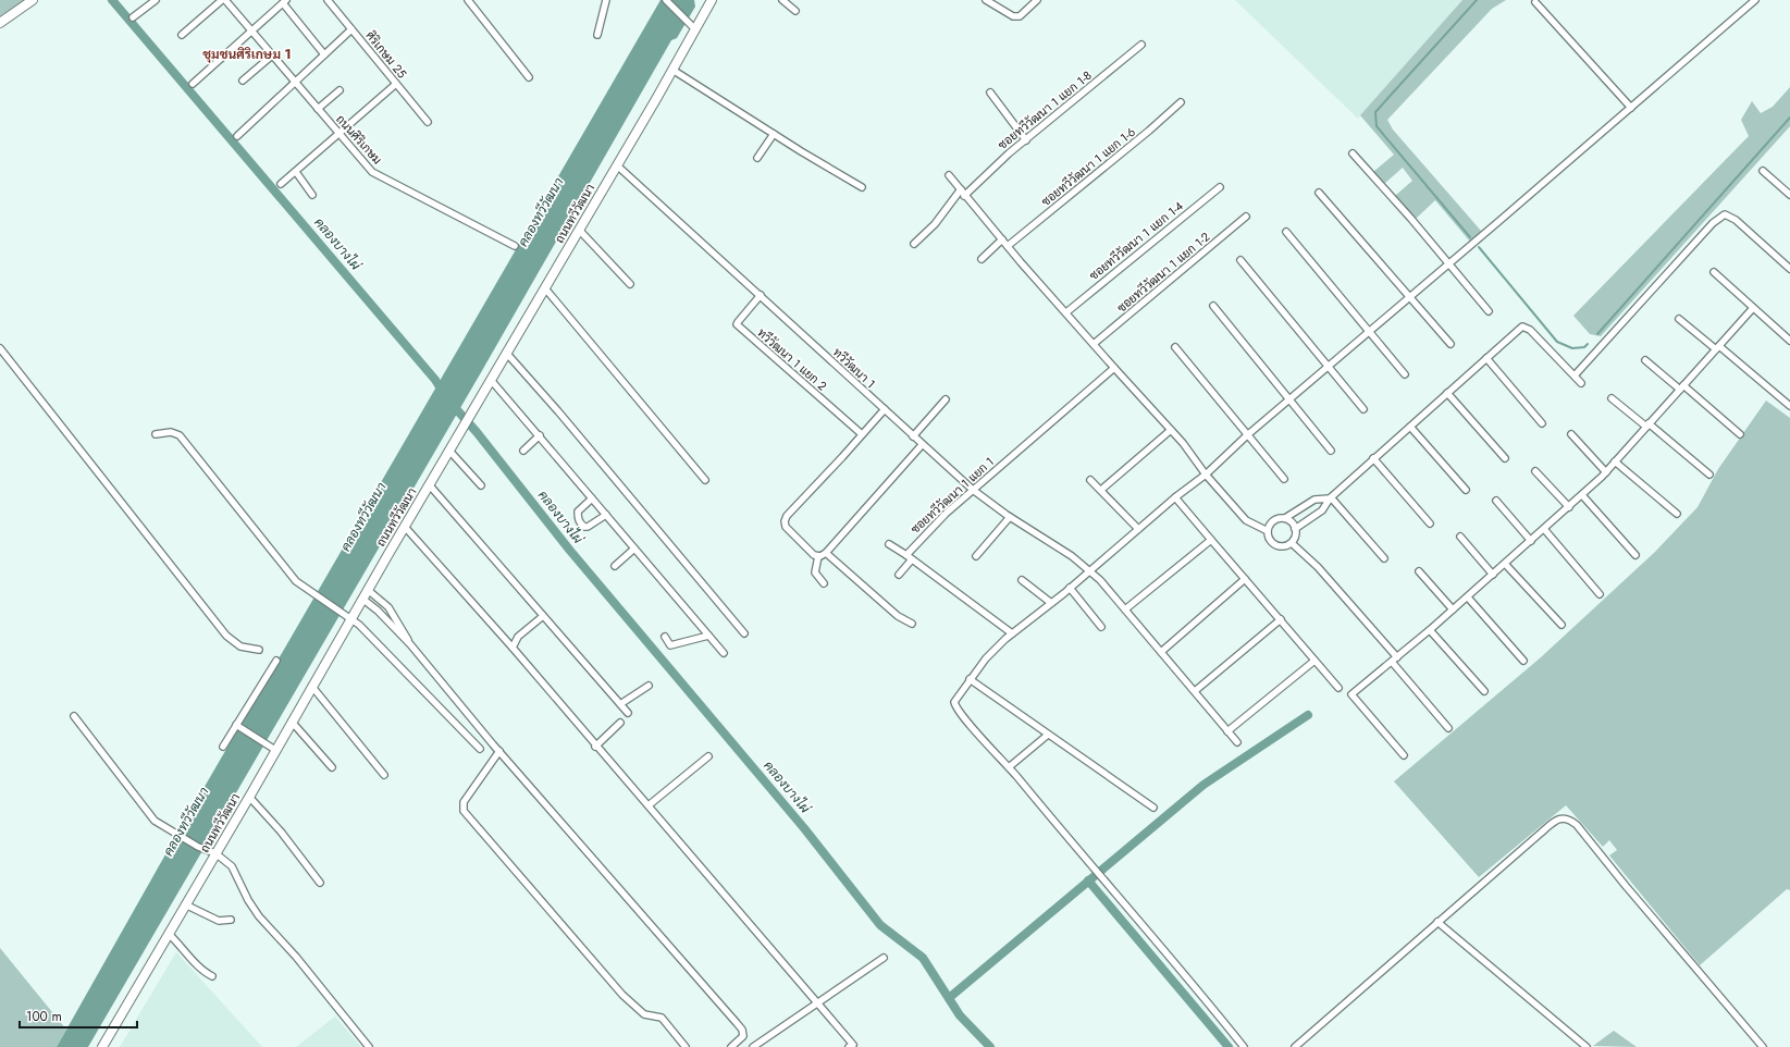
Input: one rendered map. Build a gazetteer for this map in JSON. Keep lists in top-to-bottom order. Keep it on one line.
{"streets":{"main road":["ถนนทวีวัฒนา"],"street":["ศิริเกษม 25","ซอยทวีวัฒนา 1 แยก 1-8","ถนนศิริเกษม","ซอยทวีวัฒนา 1 แยก 1-6","ซอยทวีวัฒนา 1 แยก 1-4","ซอยทวีวัฒนา 1 แยก 1-2","ทวีวัฒนา 1 แยก 2","ทวีวัฒนา 1","ซอยทวีวัฒนา 1 แยก 1"]},"crossings":[["ถนนทวีวัฒนา","ทวีวัฒนา 1"],["ทวีวัฒนา 1 แยก 2","ทวีวัฒนา 1"],["ทวีวัฒนา 1","ซอยทวีวัฒนา 1 แยก 1"]],"districts":["ชุมชนศิริเกษม 1"],"water":["คลองทวีวัฒนา","คลองบางไผ่"],"scale_bar":"100 m"}
